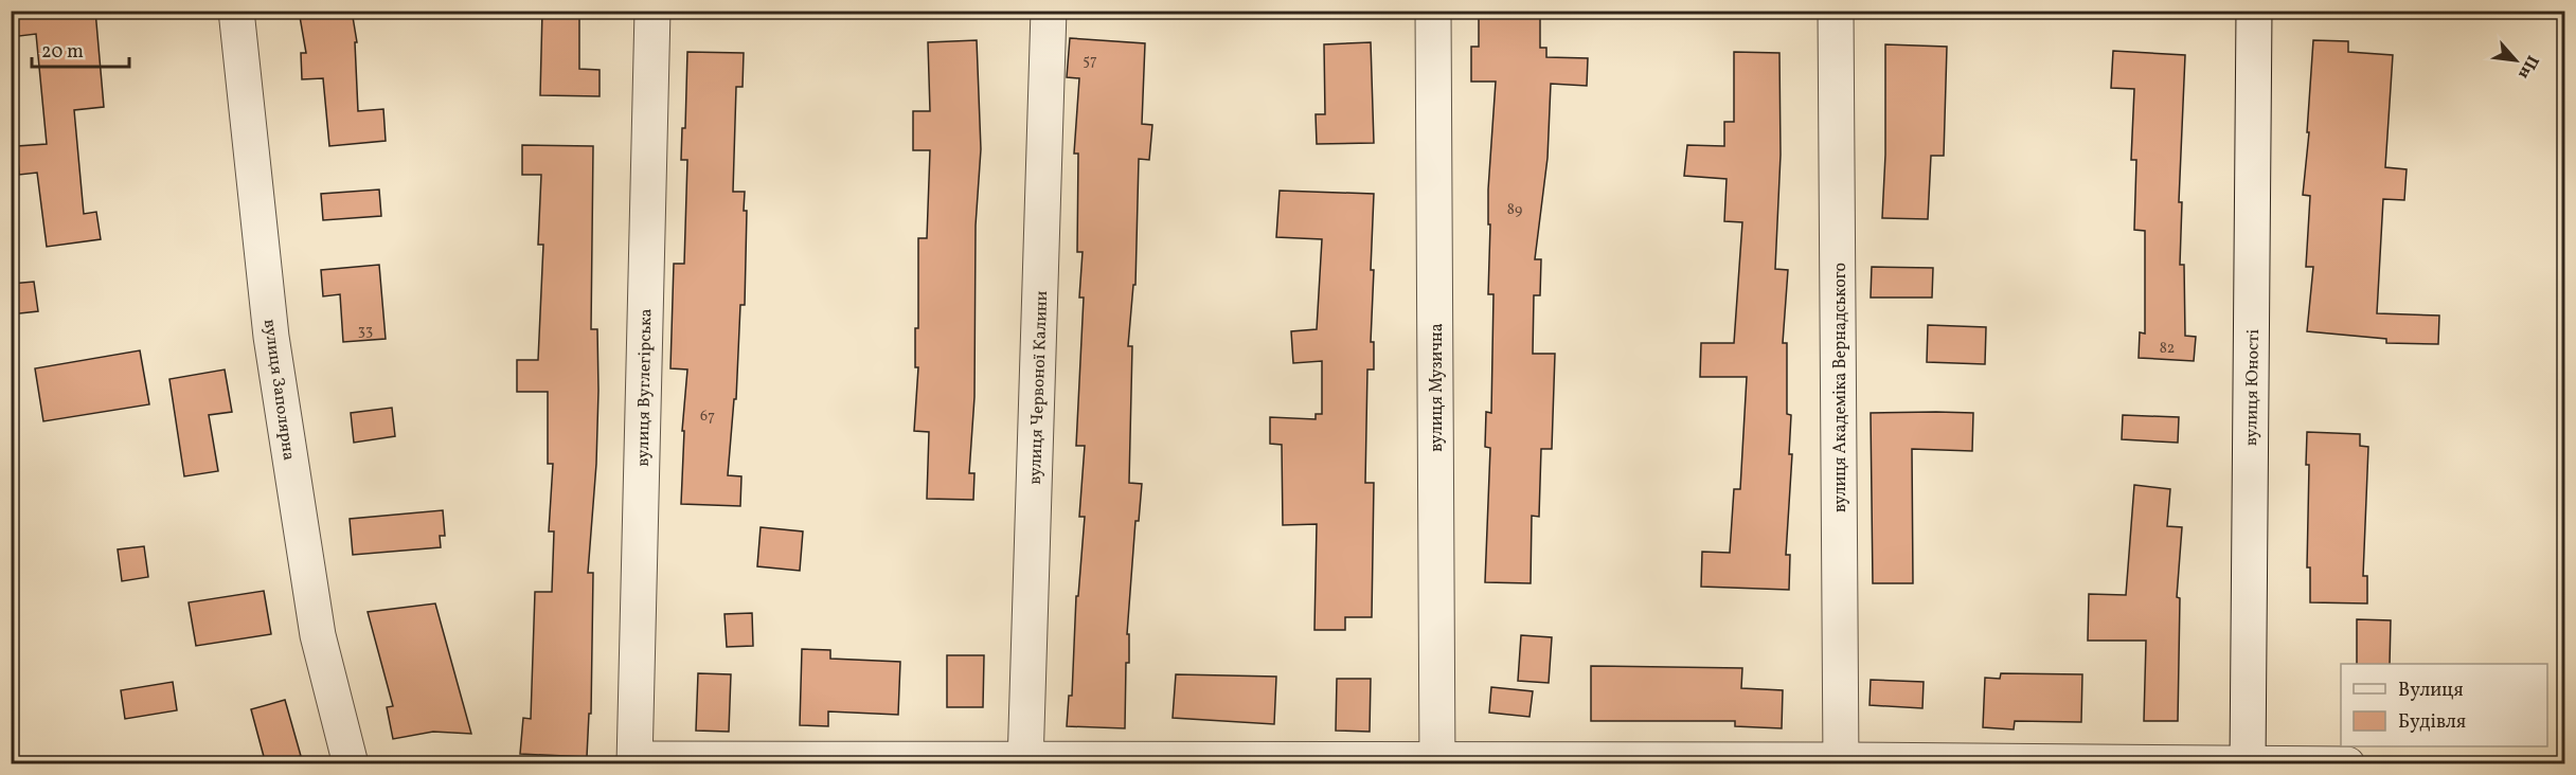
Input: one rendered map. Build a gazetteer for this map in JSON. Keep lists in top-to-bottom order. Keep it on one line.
{"streets":{"street":["вулиця Вуглегірська","вулиця Червоної Калини","вулиця Музична","вулиця Академіка Вернадського","вулиця Юності","вулиця Заполярна"]},"house_numbers":["57","89","33","82","67"],"legend":["Вулиця","Будівля"],"scale_bar":"20 m","north":"bottom right"}
